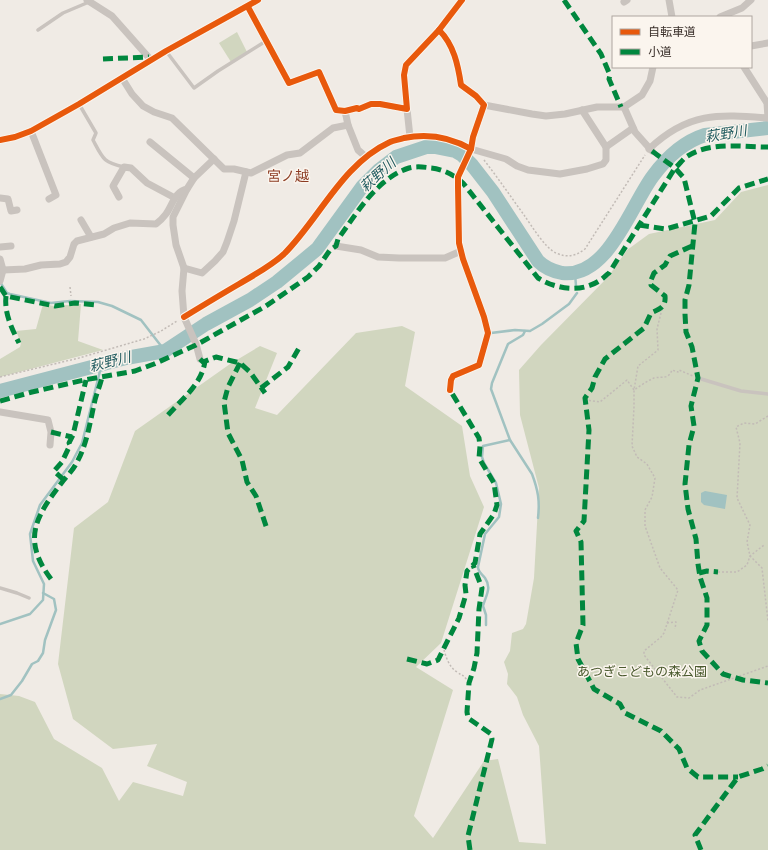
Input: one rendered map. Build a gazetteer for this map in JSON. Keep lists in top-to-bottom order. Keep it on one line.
{"districts":["宮ノ越"],"water":["萩野川"],"parks":["あつぎこどもの森公園"],"legend":["自転車道","小道"]}
